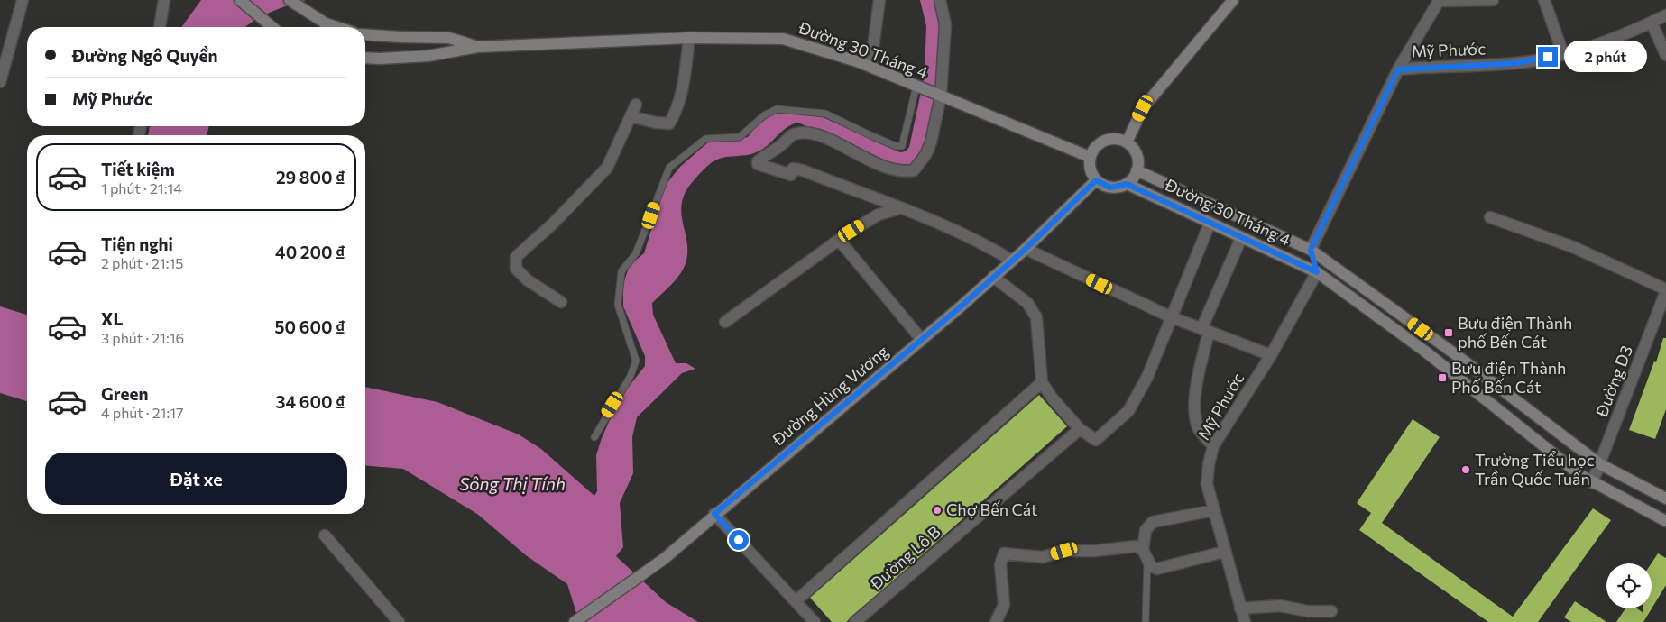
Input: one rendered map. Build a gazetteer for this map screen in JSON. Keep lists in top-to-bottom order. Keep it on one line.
{"streets":{"main road":["Đường 30 Tháng 4","Đường Hùng Vương"],"street":["Mỹ Phước","Đường D3","Đường Lô B"]},"crossings":[["Đường 30 Tháng 4","Mỹ Phước"],["Đường 30 Tháng 4","Đường D3"],["Đường 30 Tháng 4","Đường Hùng Vương"]],"water":["Sông Thị Tính"],"places":{"transit":["Bưu điện Thành phố Bến Cát","Bưu điện Thành Phố Bến Cát"],"other":["Trường Tiểu học Trần Quốc Tuấn","Chợ Bến Cát"]},"page":{"banner":["Đường Ngô Quyền","Mỹ Phước"],"bubble":"2 phút","list":[{"name":"Tiết kiệm","note":"1 phút · 21:14","value":"29 800 ₫"},{"name":"Tiện nghi","note":"2 phút · 21:15","value":"40 200 ₫"},{"name":"XL","note":"3 phút · 21:16","value":"50 600 ₫"},{"name":"Green","note":"4 phút · 21:17","value":"34 600 ₫"}],"buttons":"Đặt xe"}}
